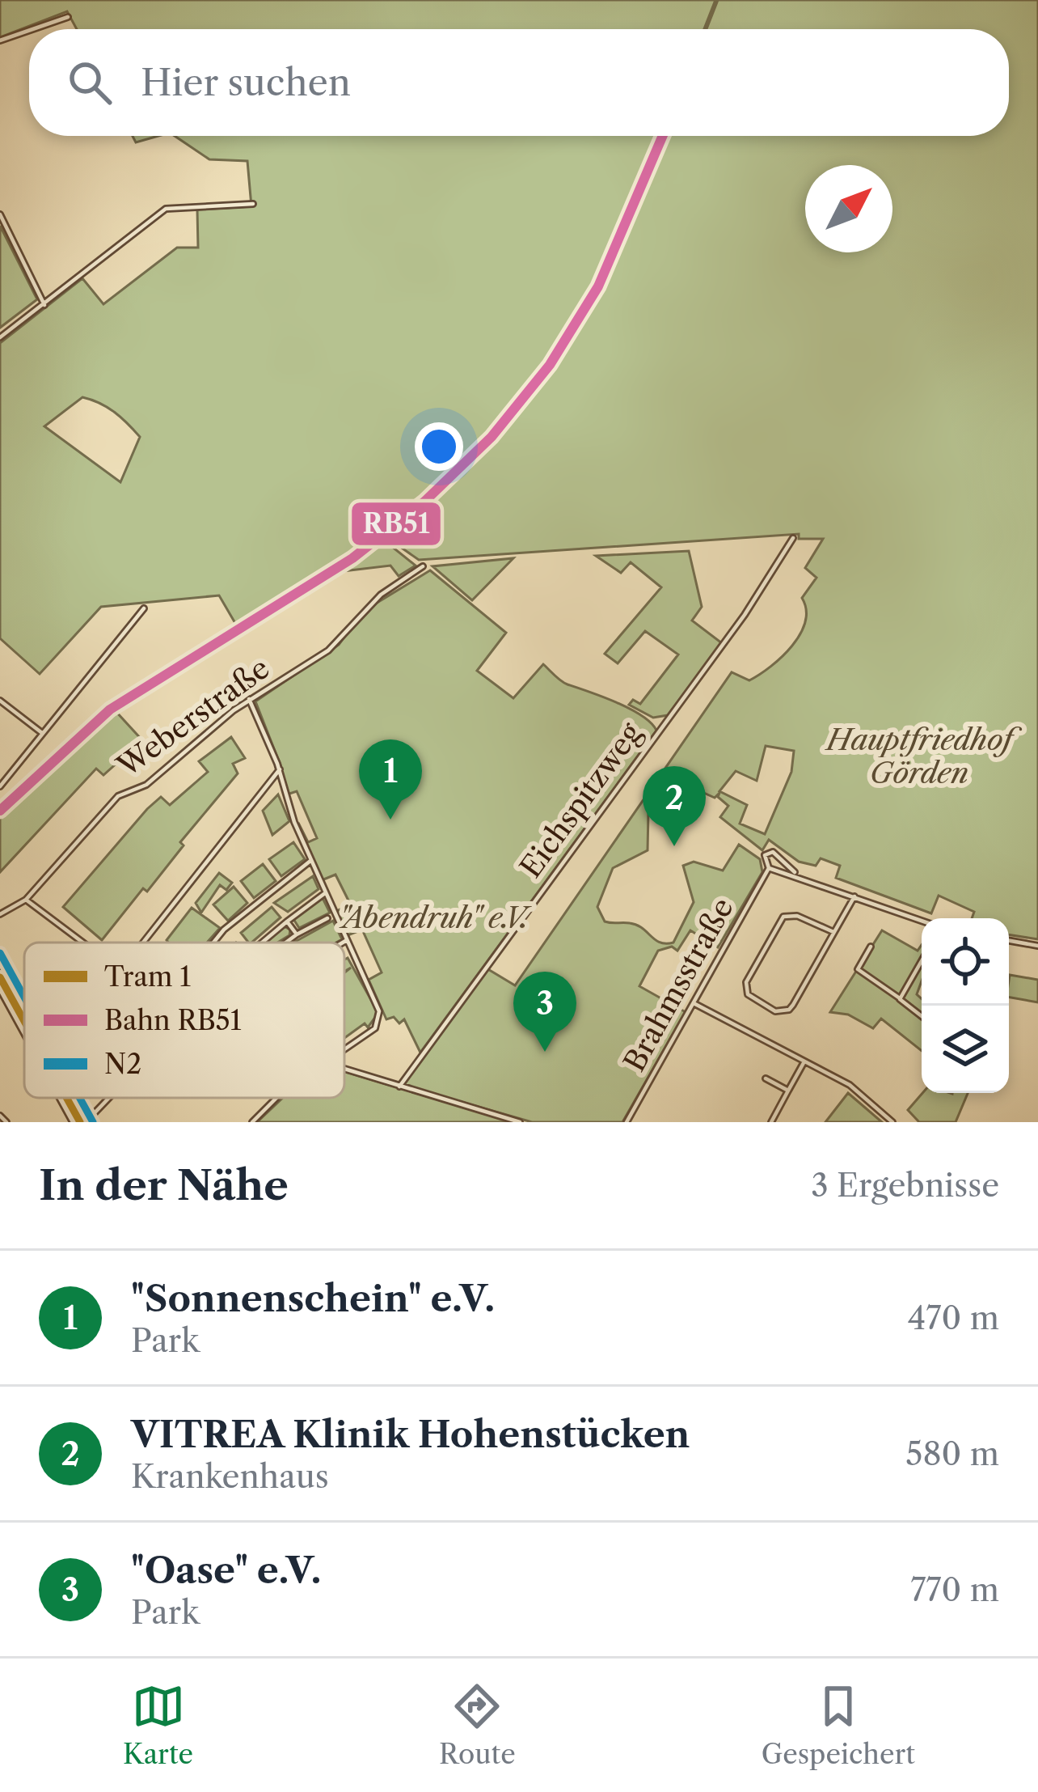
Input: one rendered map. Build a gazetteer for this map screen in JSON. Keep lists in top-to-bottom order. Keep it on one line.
{"streets":{"street":["Weberstraße","Eichspitzweg","Brahmsstraße"]},"parks":["Hauptfriedhof Görden","\"Abendruh\" e.V."],"lines":["rail line RB51","transit line N2","tram line 1"],"legend":["Tram 1","Bahn RB51","N2"],"north":"top right","page":{"search":"Hier suchen","pins":["1","2","3"],"heading":["In der Nähe","3 Ergebnisse"],"list":[{"mark":"1","name":"\"Sonnenschein\" e.V.","note":"Park","value":"470 m"},{"mark":"2","name":"VITREA Klinik Hohenstücken","note":"Krankenhaus","value":"580 m"},{"mark":"3","name":"\"Oase\" e.V.","note":"Park","value":"770 m"}],"nav":["Karte","Route","Gespeichert"]}}
